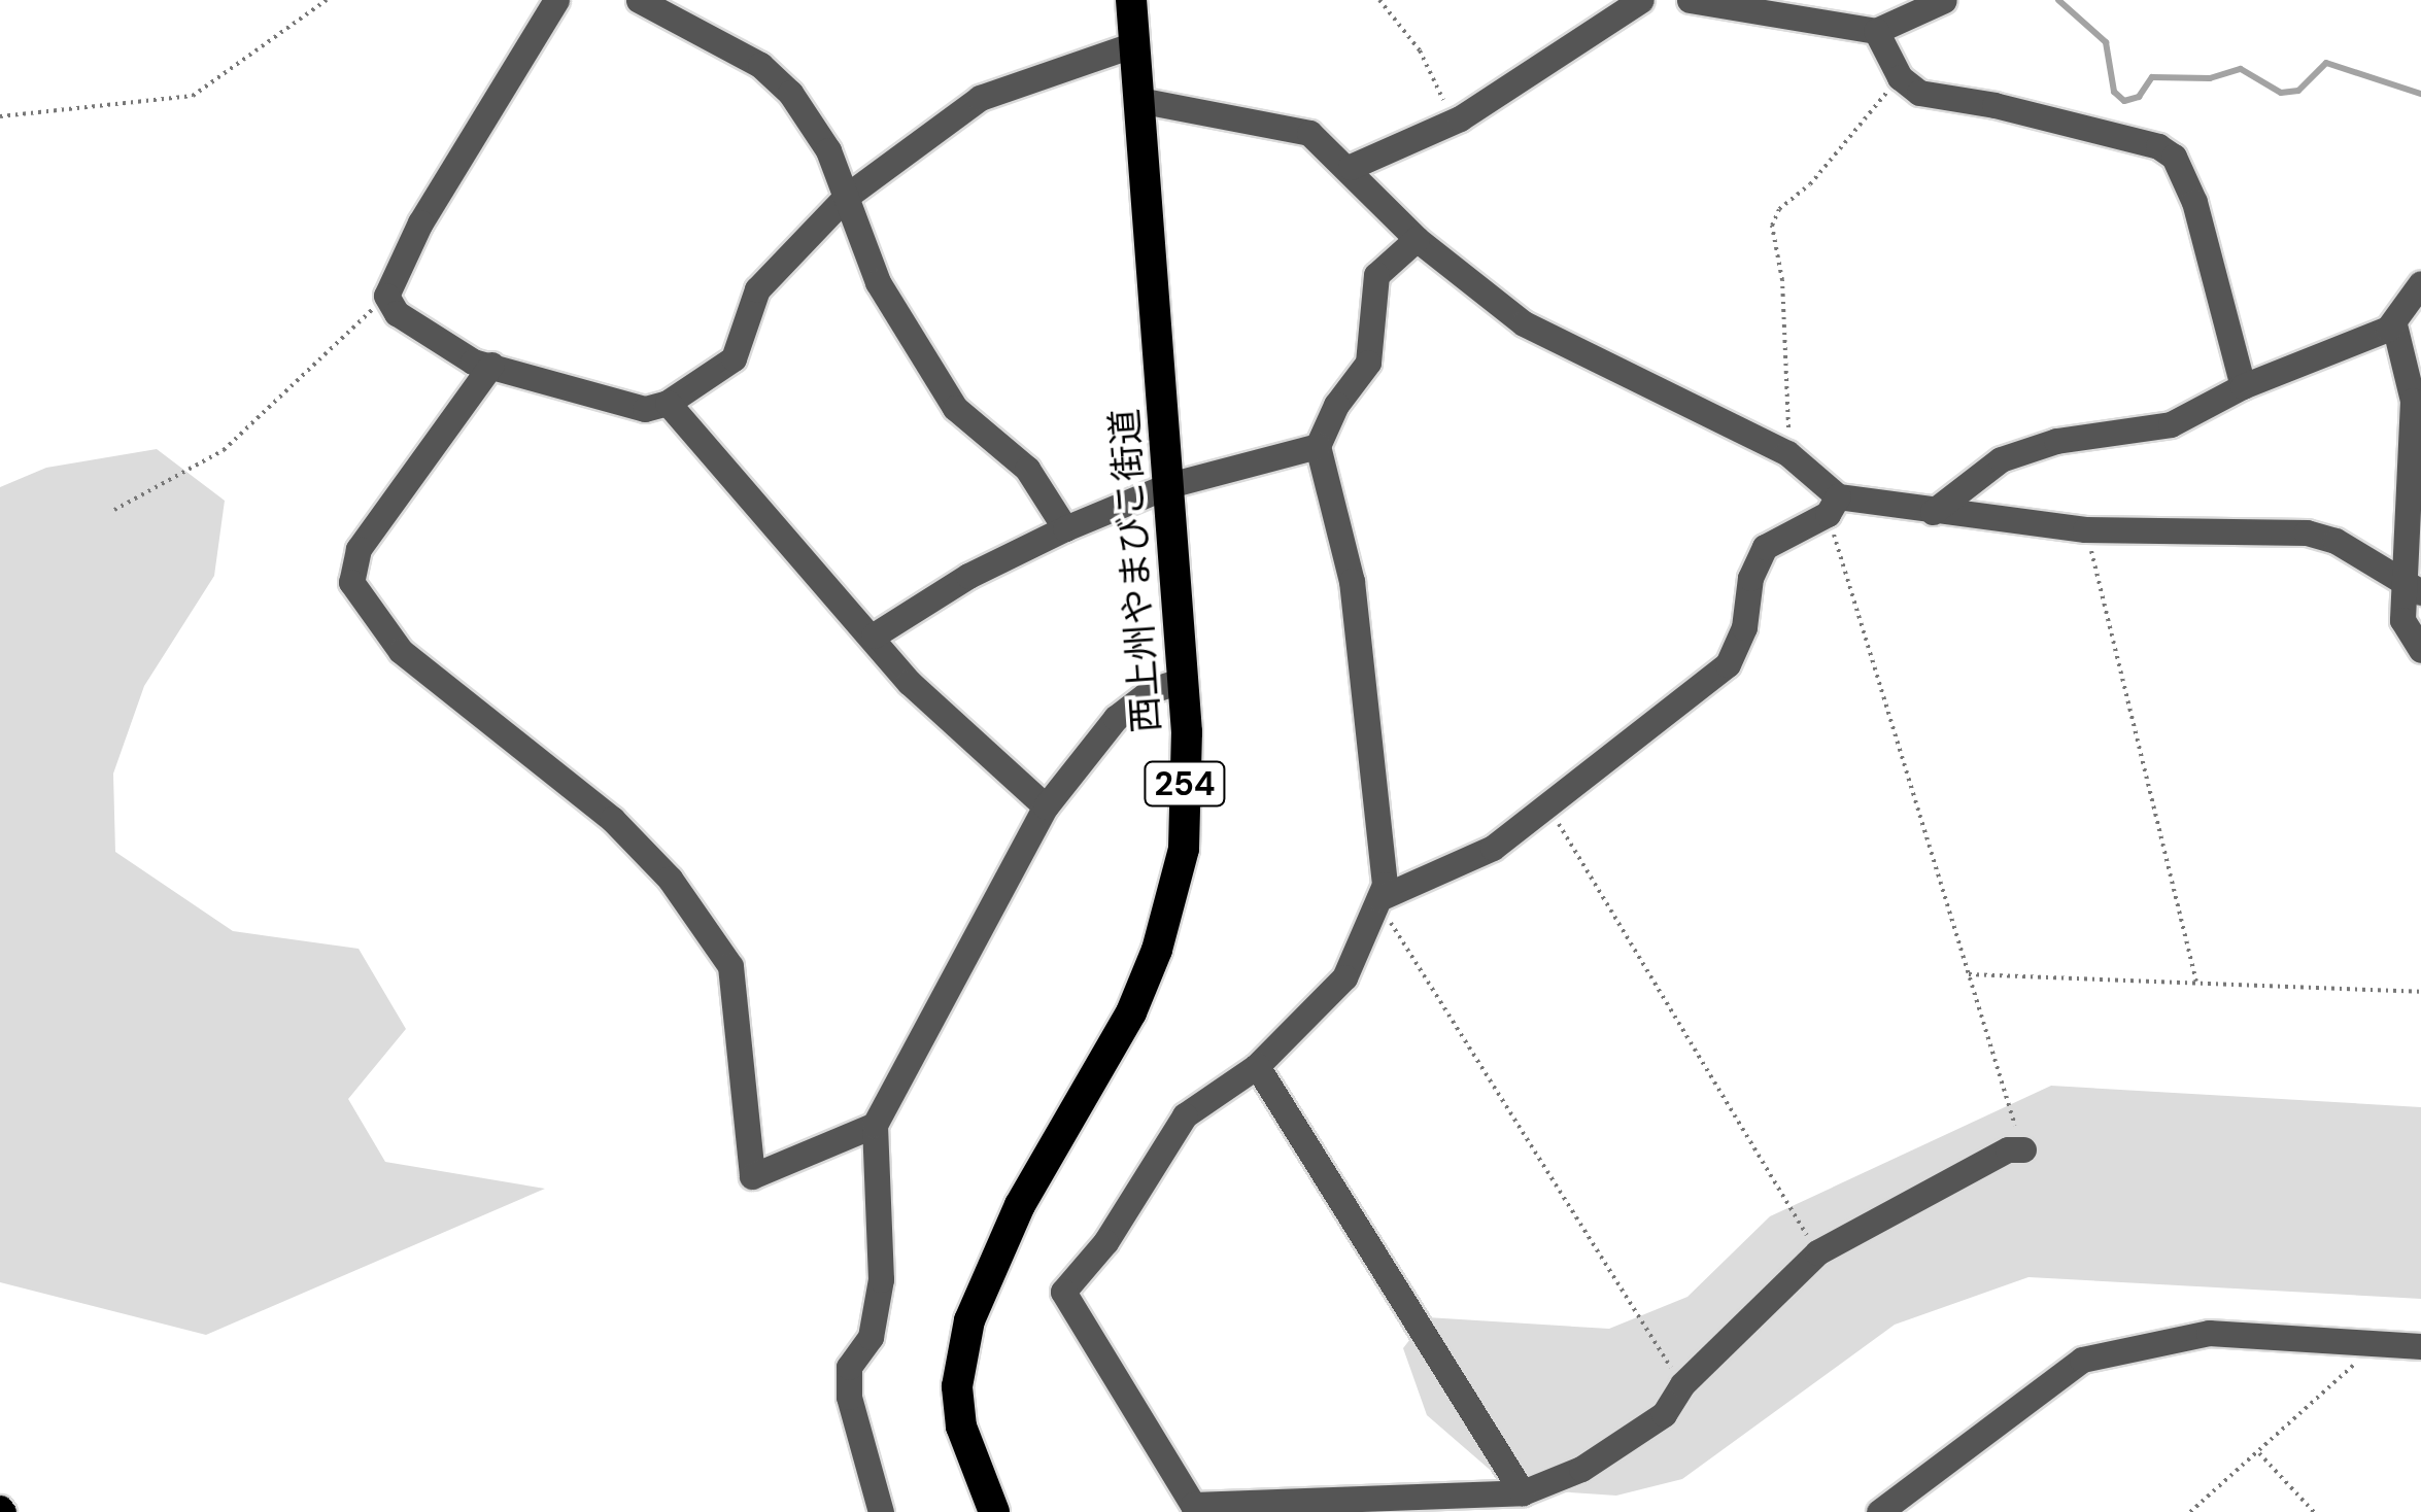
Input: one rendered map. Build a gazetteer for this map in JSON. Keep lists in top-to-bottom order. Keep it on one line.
{"streets":{"highway":["西上州やまびこ街道","254"]}}
